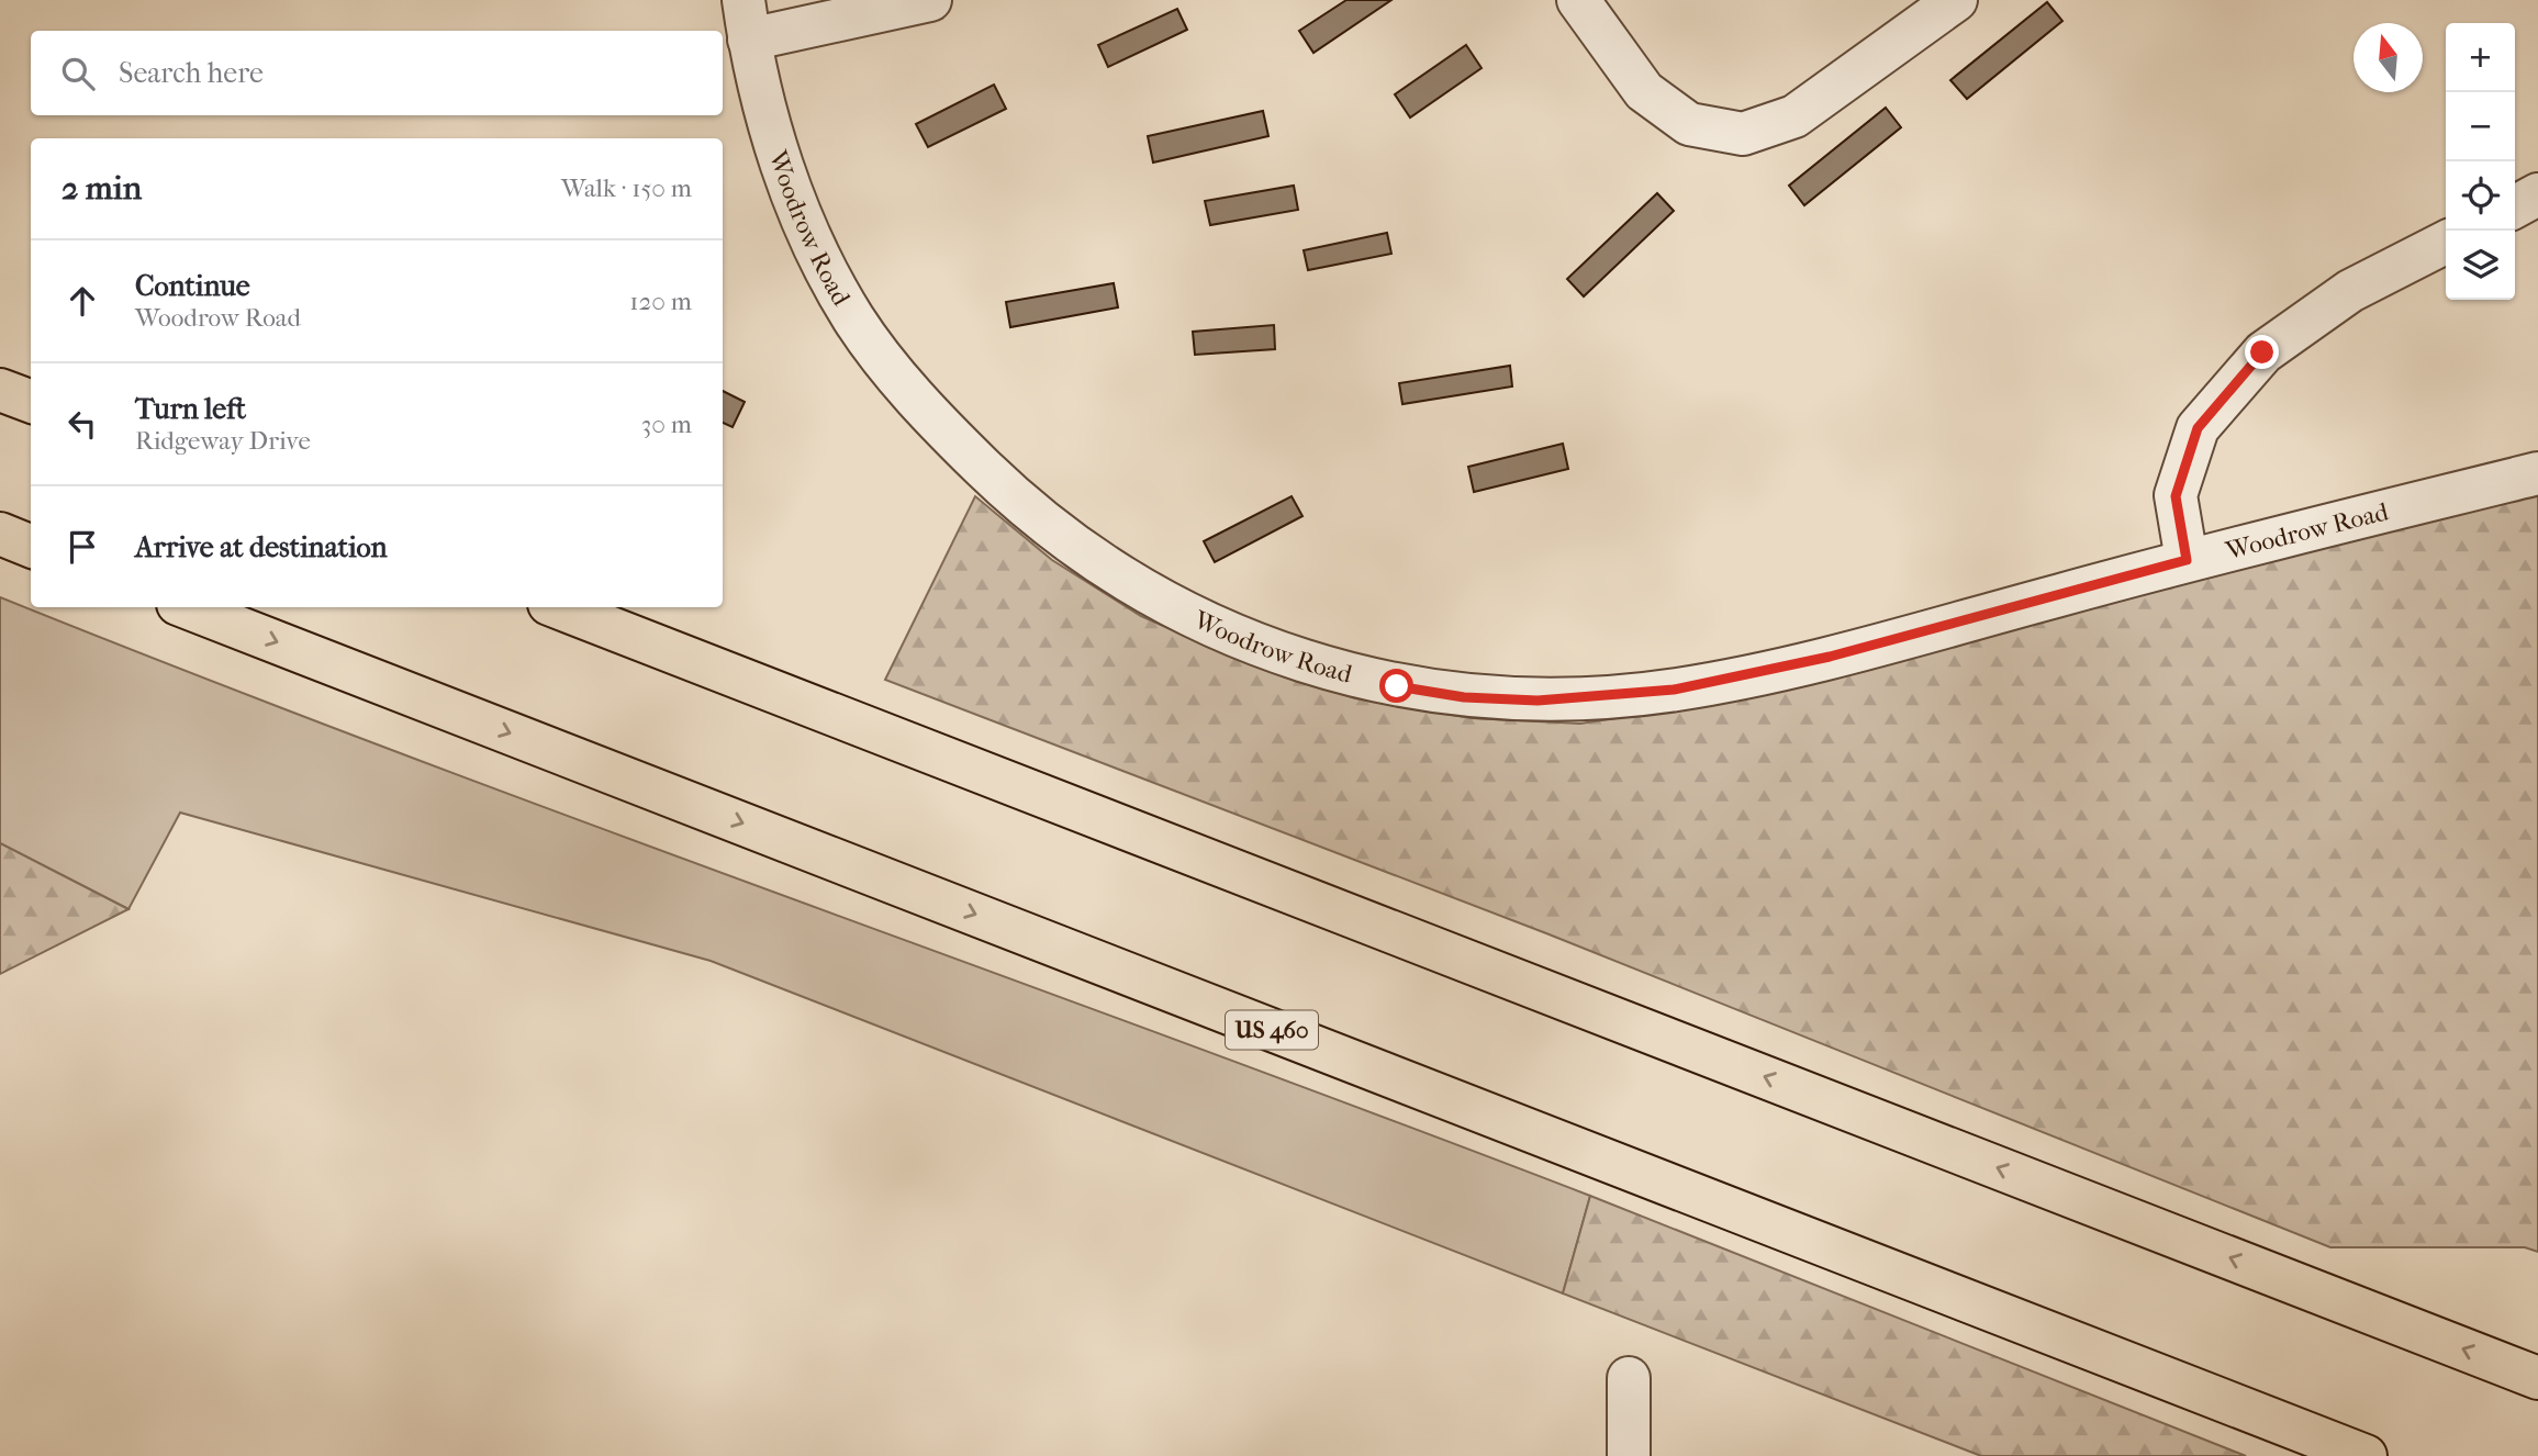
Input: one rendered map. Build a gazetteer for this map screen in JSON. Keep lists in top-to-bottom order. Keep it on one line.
{"streets":{"highway":["US 460"],"street":["Woodrow Road"]},"north":"top","page":{"map_buttons":["+","−"],"search":"Search here","heading":["2 min","Walk · 150 m"],"list":[["Continue","Woodrow Road","120 m"],["Turn left","Ridgeway Drive","30 m"],"Arrive at destination"]}}
